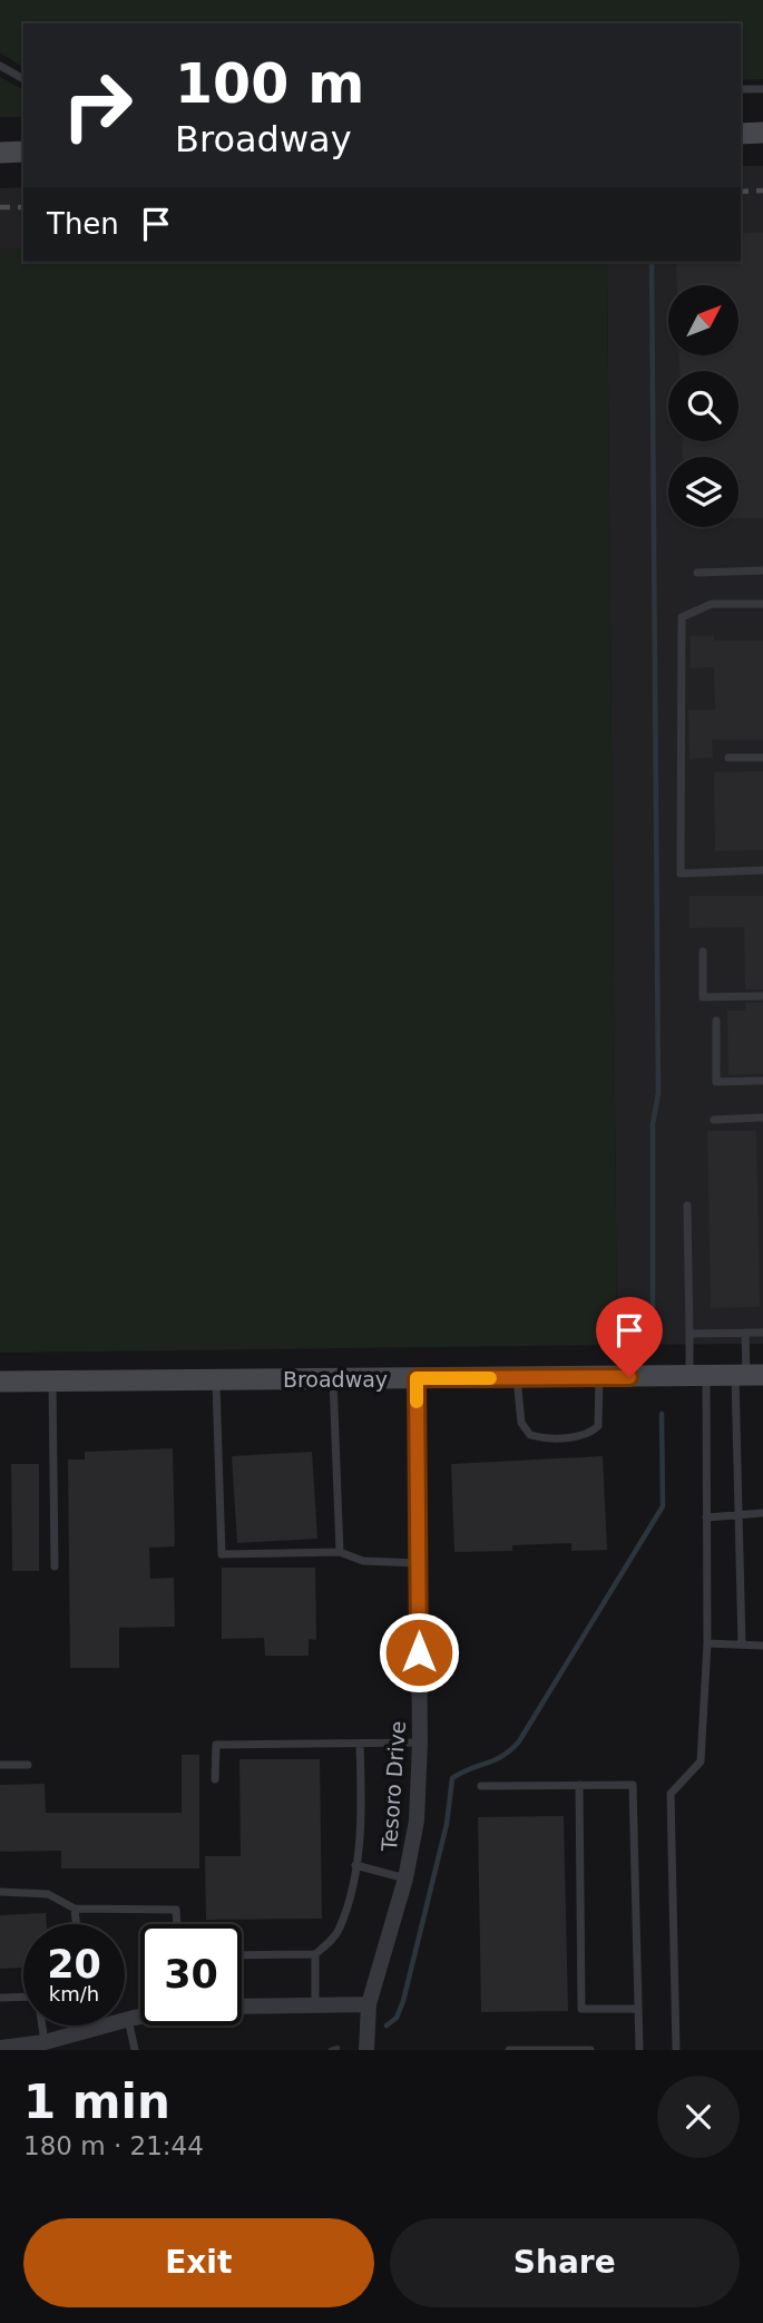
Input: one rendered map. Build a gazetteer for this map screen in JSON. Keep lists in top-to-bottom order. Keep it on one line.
{"streets":{"main road":["Broadway"],"street":["Tesoro Drive"]},"crossings":[["Broadway","Tesoro Drive"]],"north":"top right","page":{"turn":["100 m","Broadway"],"then":"Then","speed":"20 km/h","limit":"30","heading":["1 min","180 m · 21:44"],"buttons":["Exit","Share"]}}
